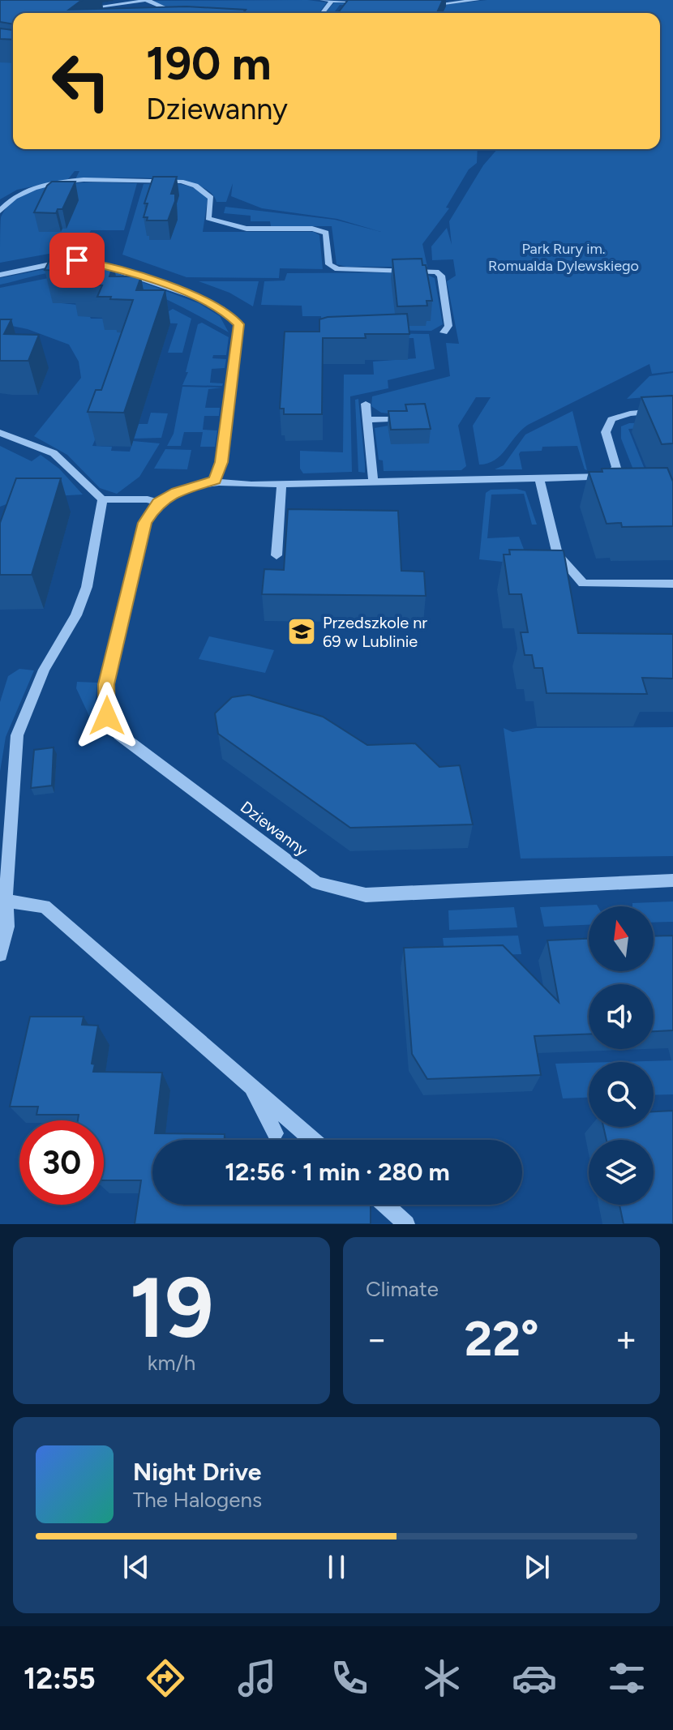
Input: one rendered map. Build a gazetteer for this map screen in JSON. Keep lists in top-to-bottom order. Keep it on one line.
{"streets":{"street":["Dziewanny"]},"parks":["Park Rury im. Romualda Dylewskiego"],"places":{"school or university":["Przedszkole nr 69 w Lublinie"]},"north":"top","page":{"turn":["190 m","Dziewanny"],"limit":"30","trip":"12:56 · 1 min · 280 m","tile":[["19","km/h"],"Climate"],"heat":["−","22°","+"],"song":["Night Drive","The Halogens"],"tabs":"12:55"}}
